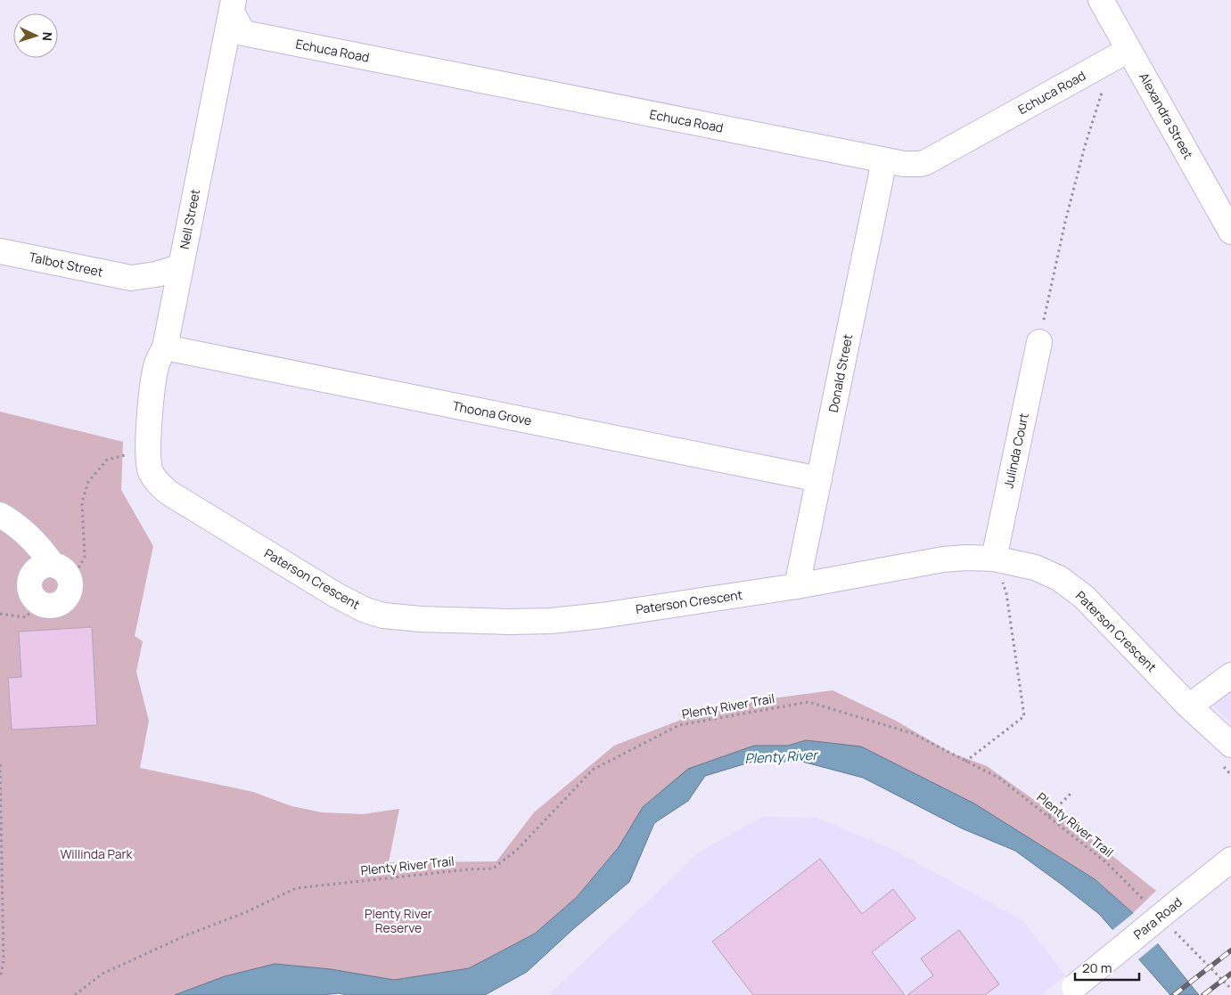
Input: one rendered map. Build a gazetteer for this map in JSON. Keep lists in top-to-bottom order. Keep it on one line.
{"streets":{"street":["Echuca Road","Alexandra Street","Nell Street","Talbot Street","Donald Street","Thoona Grove","Julinda Court","Paterson Crescent","Para Road"],"path":["Plenty River Trail"]},"crossings":[["Echuca Road","Alexandra Street"],["Echuca Road","Nell Street"],["Echuca Road","Donald Street"],["Nell Street","Talbot Street"],["Nell Street","Thoona Grove"],["Nell Street","Paterson Crescent"],["Donald Street","Thoona Grove"],["Donald Street","Paterson Crescent"],["Julinda Court","Paterson Crescent"],["Plenty River Trail","Para Road"]],"water":["Plenty River"],"parks":["Willinda Park","Plenty River Reserve"],"scale_bar":"20 m","north":"right"}
